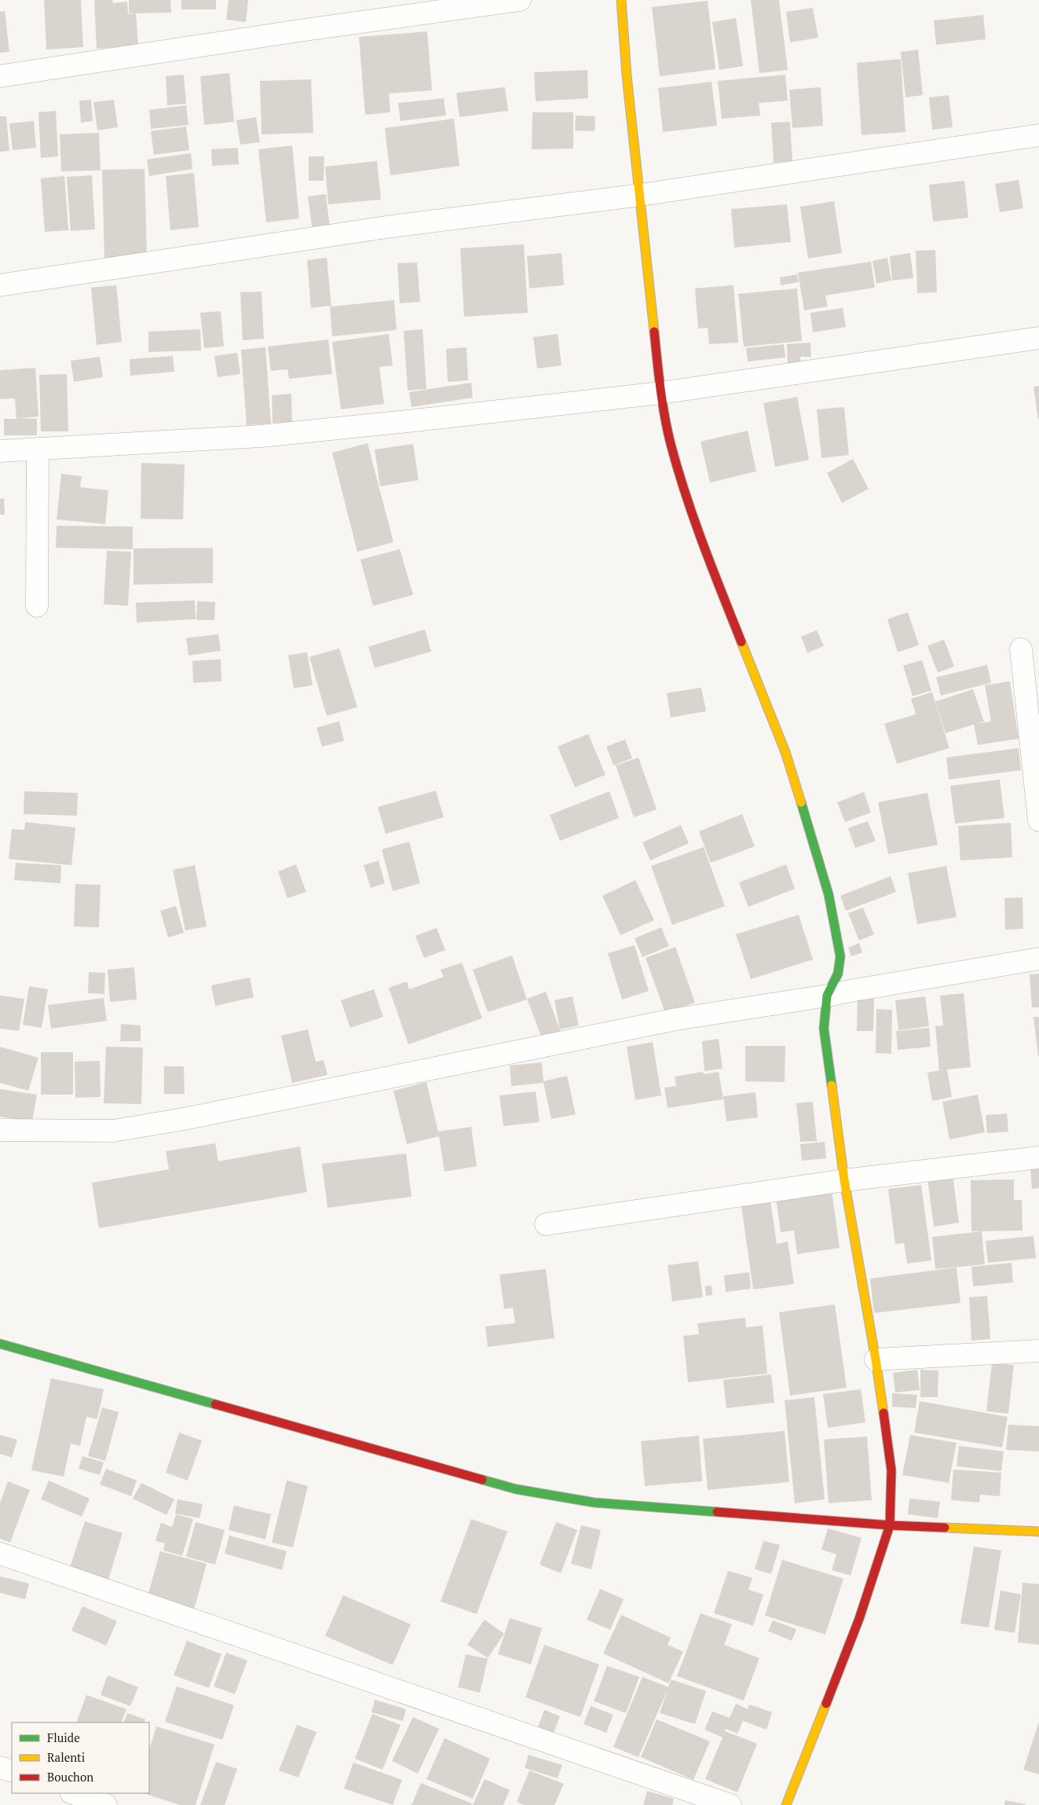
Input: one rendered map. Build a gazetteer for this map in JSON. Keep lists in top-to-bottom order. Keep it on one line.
{"legend":["Fluide","Ralenti","Bouchon"]}
